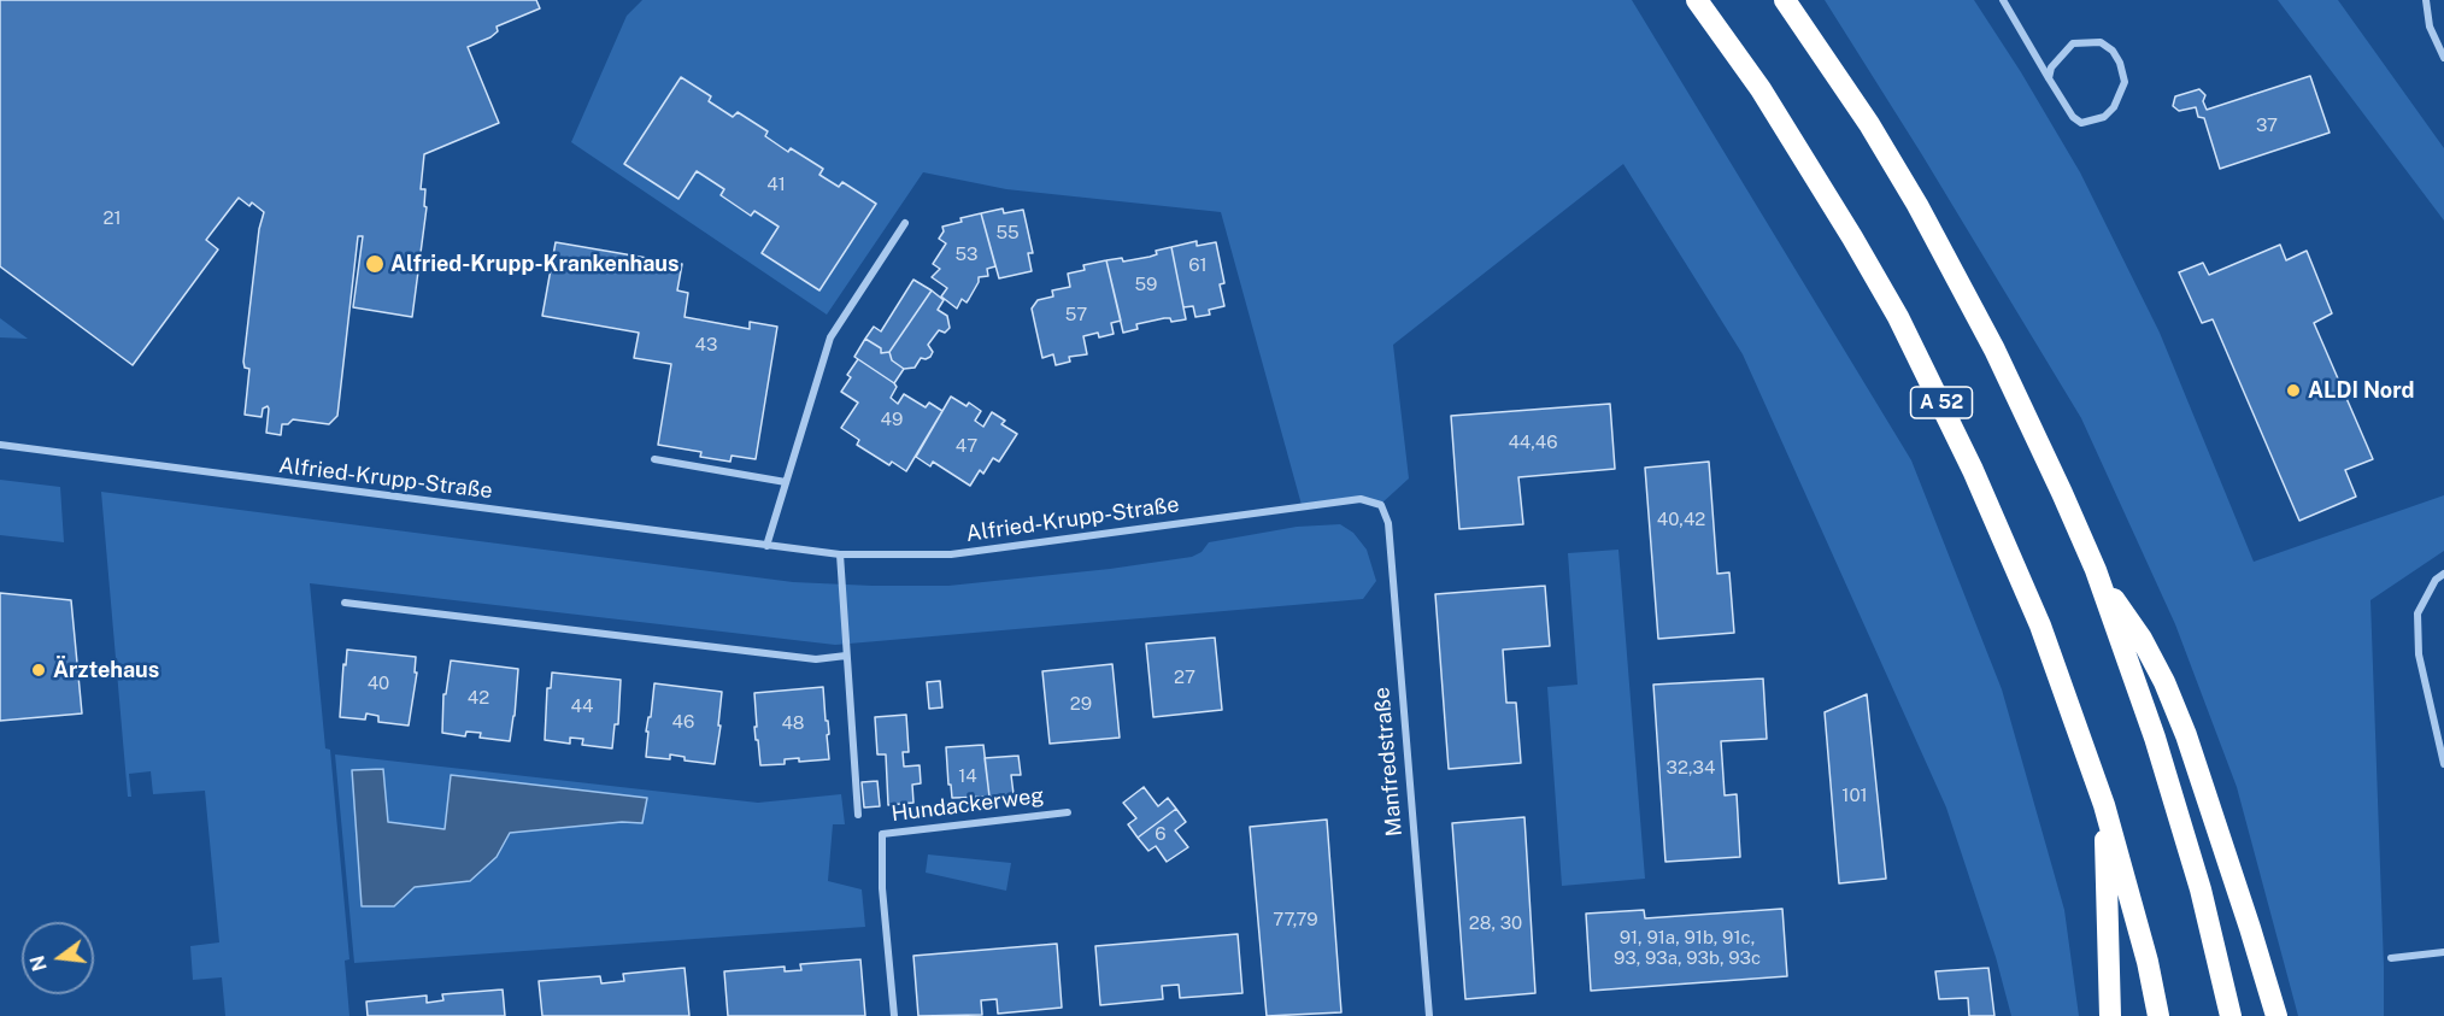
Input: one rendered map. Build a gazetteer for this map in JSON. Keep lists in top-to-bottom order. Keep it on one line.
{"streets":{"highway":["A 52"],"street":["Alfried-Krupp-Straße","Manfredstraße","Hundackerweg"]},"crossings":[["Alfried-Krupp-Straße","Manfredstraße"]],"places":["Alfried-Krupp-Krankenhaus","ALDI Nord","Ärztehaus"],"house_numbers":["37","41","21","55","53","61","59","57","43","49","44,46","47","40,42","27","40","42","29","44","46","48","32,34","14","101","6","77,79","28, 30","91, 91a, 91b, 91c, 93, 93a, 93b, 93c"],"north":"left"}
